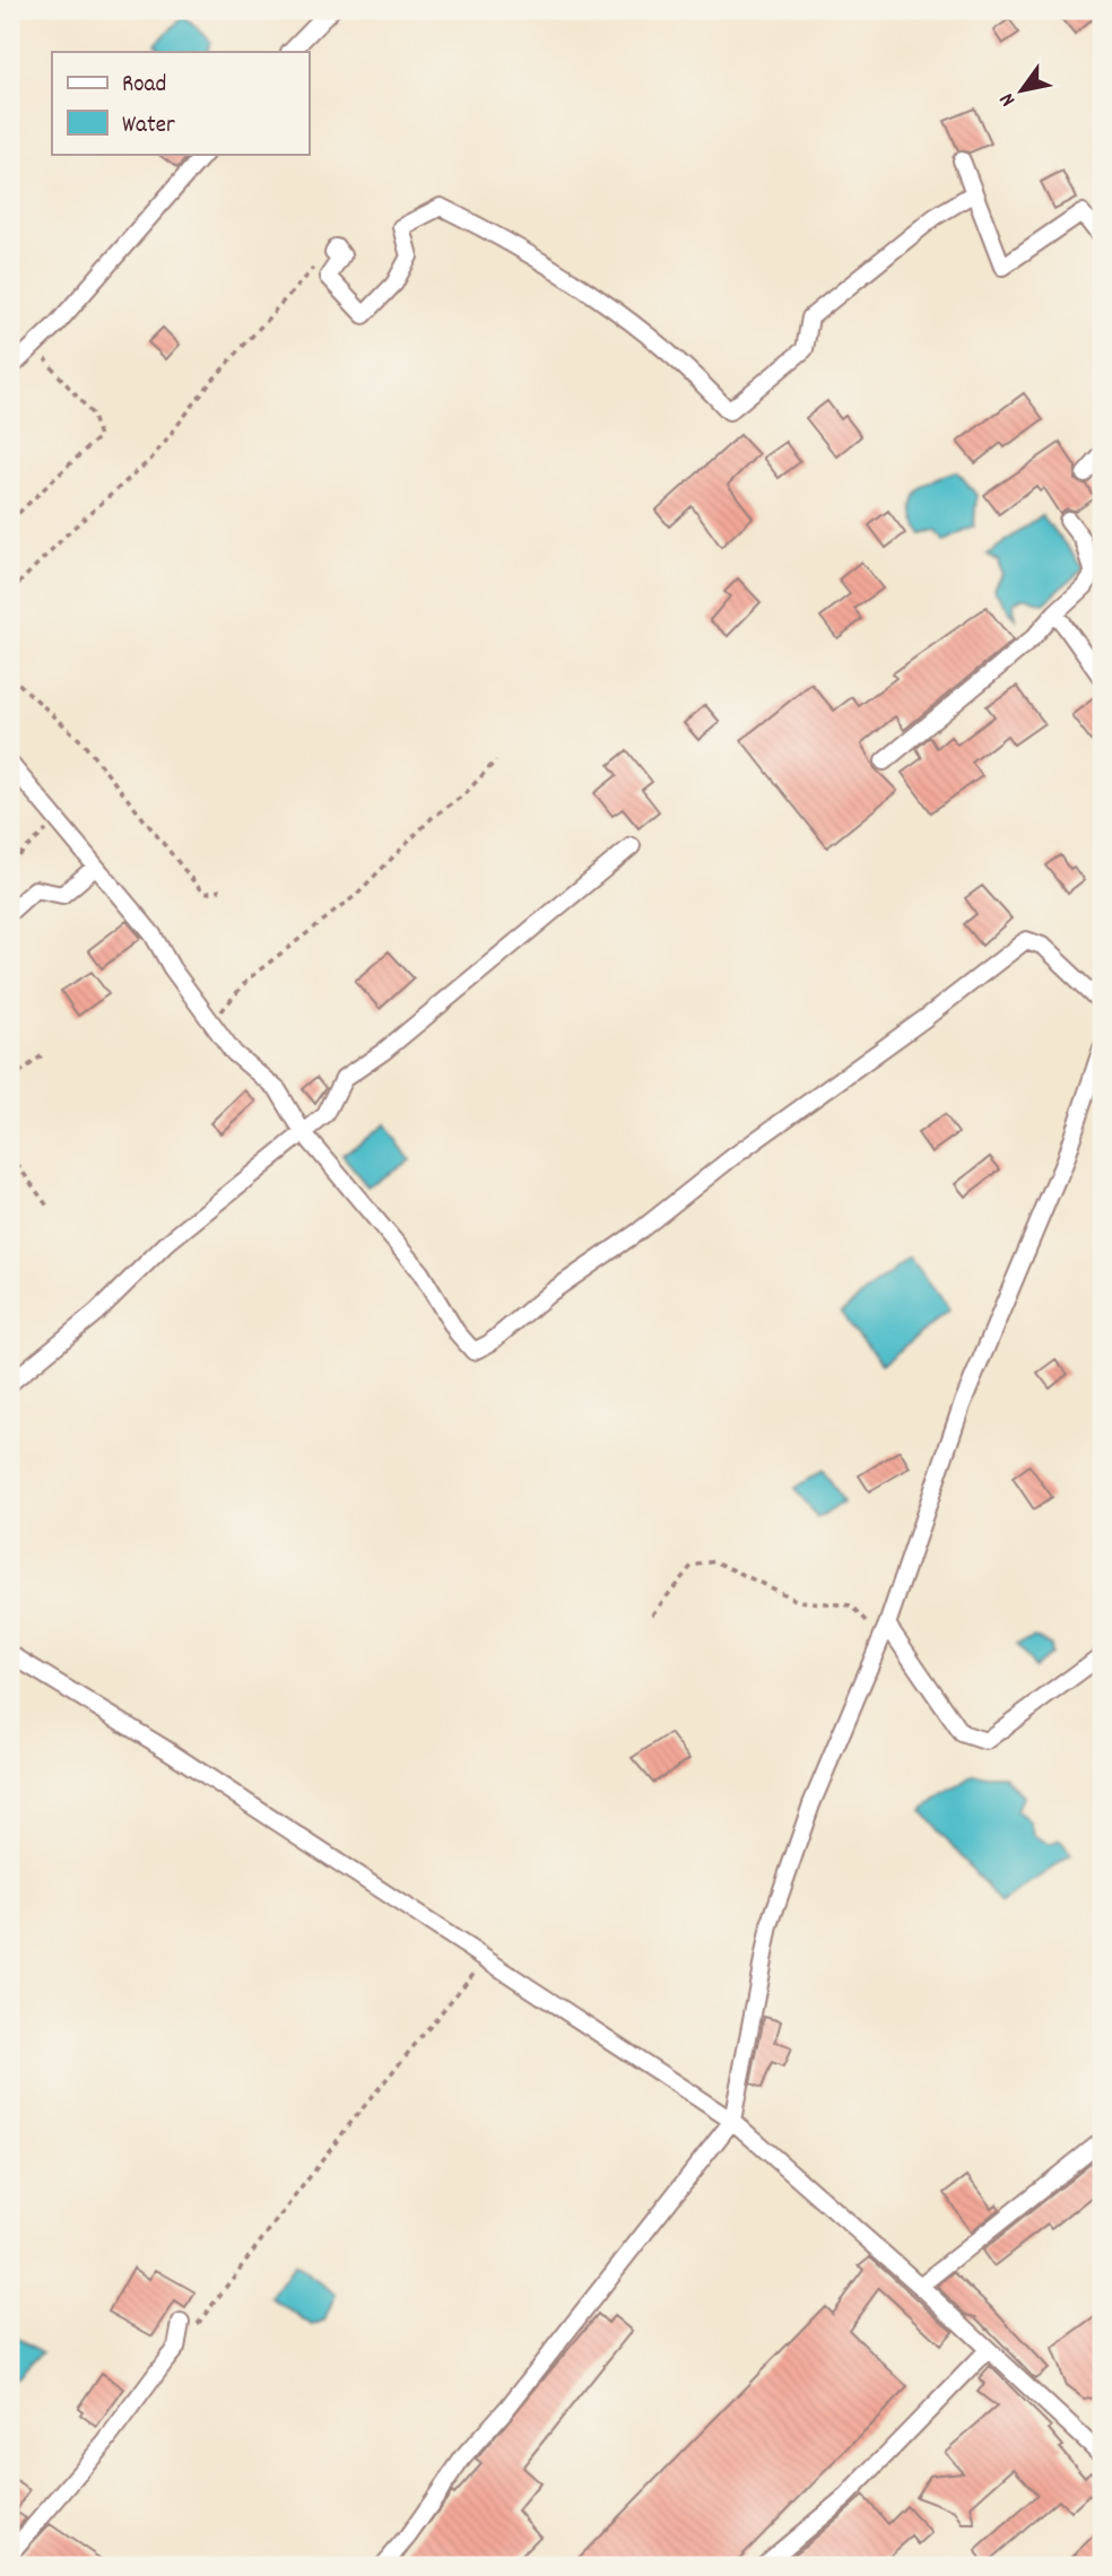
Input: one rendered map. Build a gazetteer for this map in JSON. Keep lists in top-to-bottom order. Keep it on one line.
{"legend":["Road","Water"],"north":"bottom left"}
